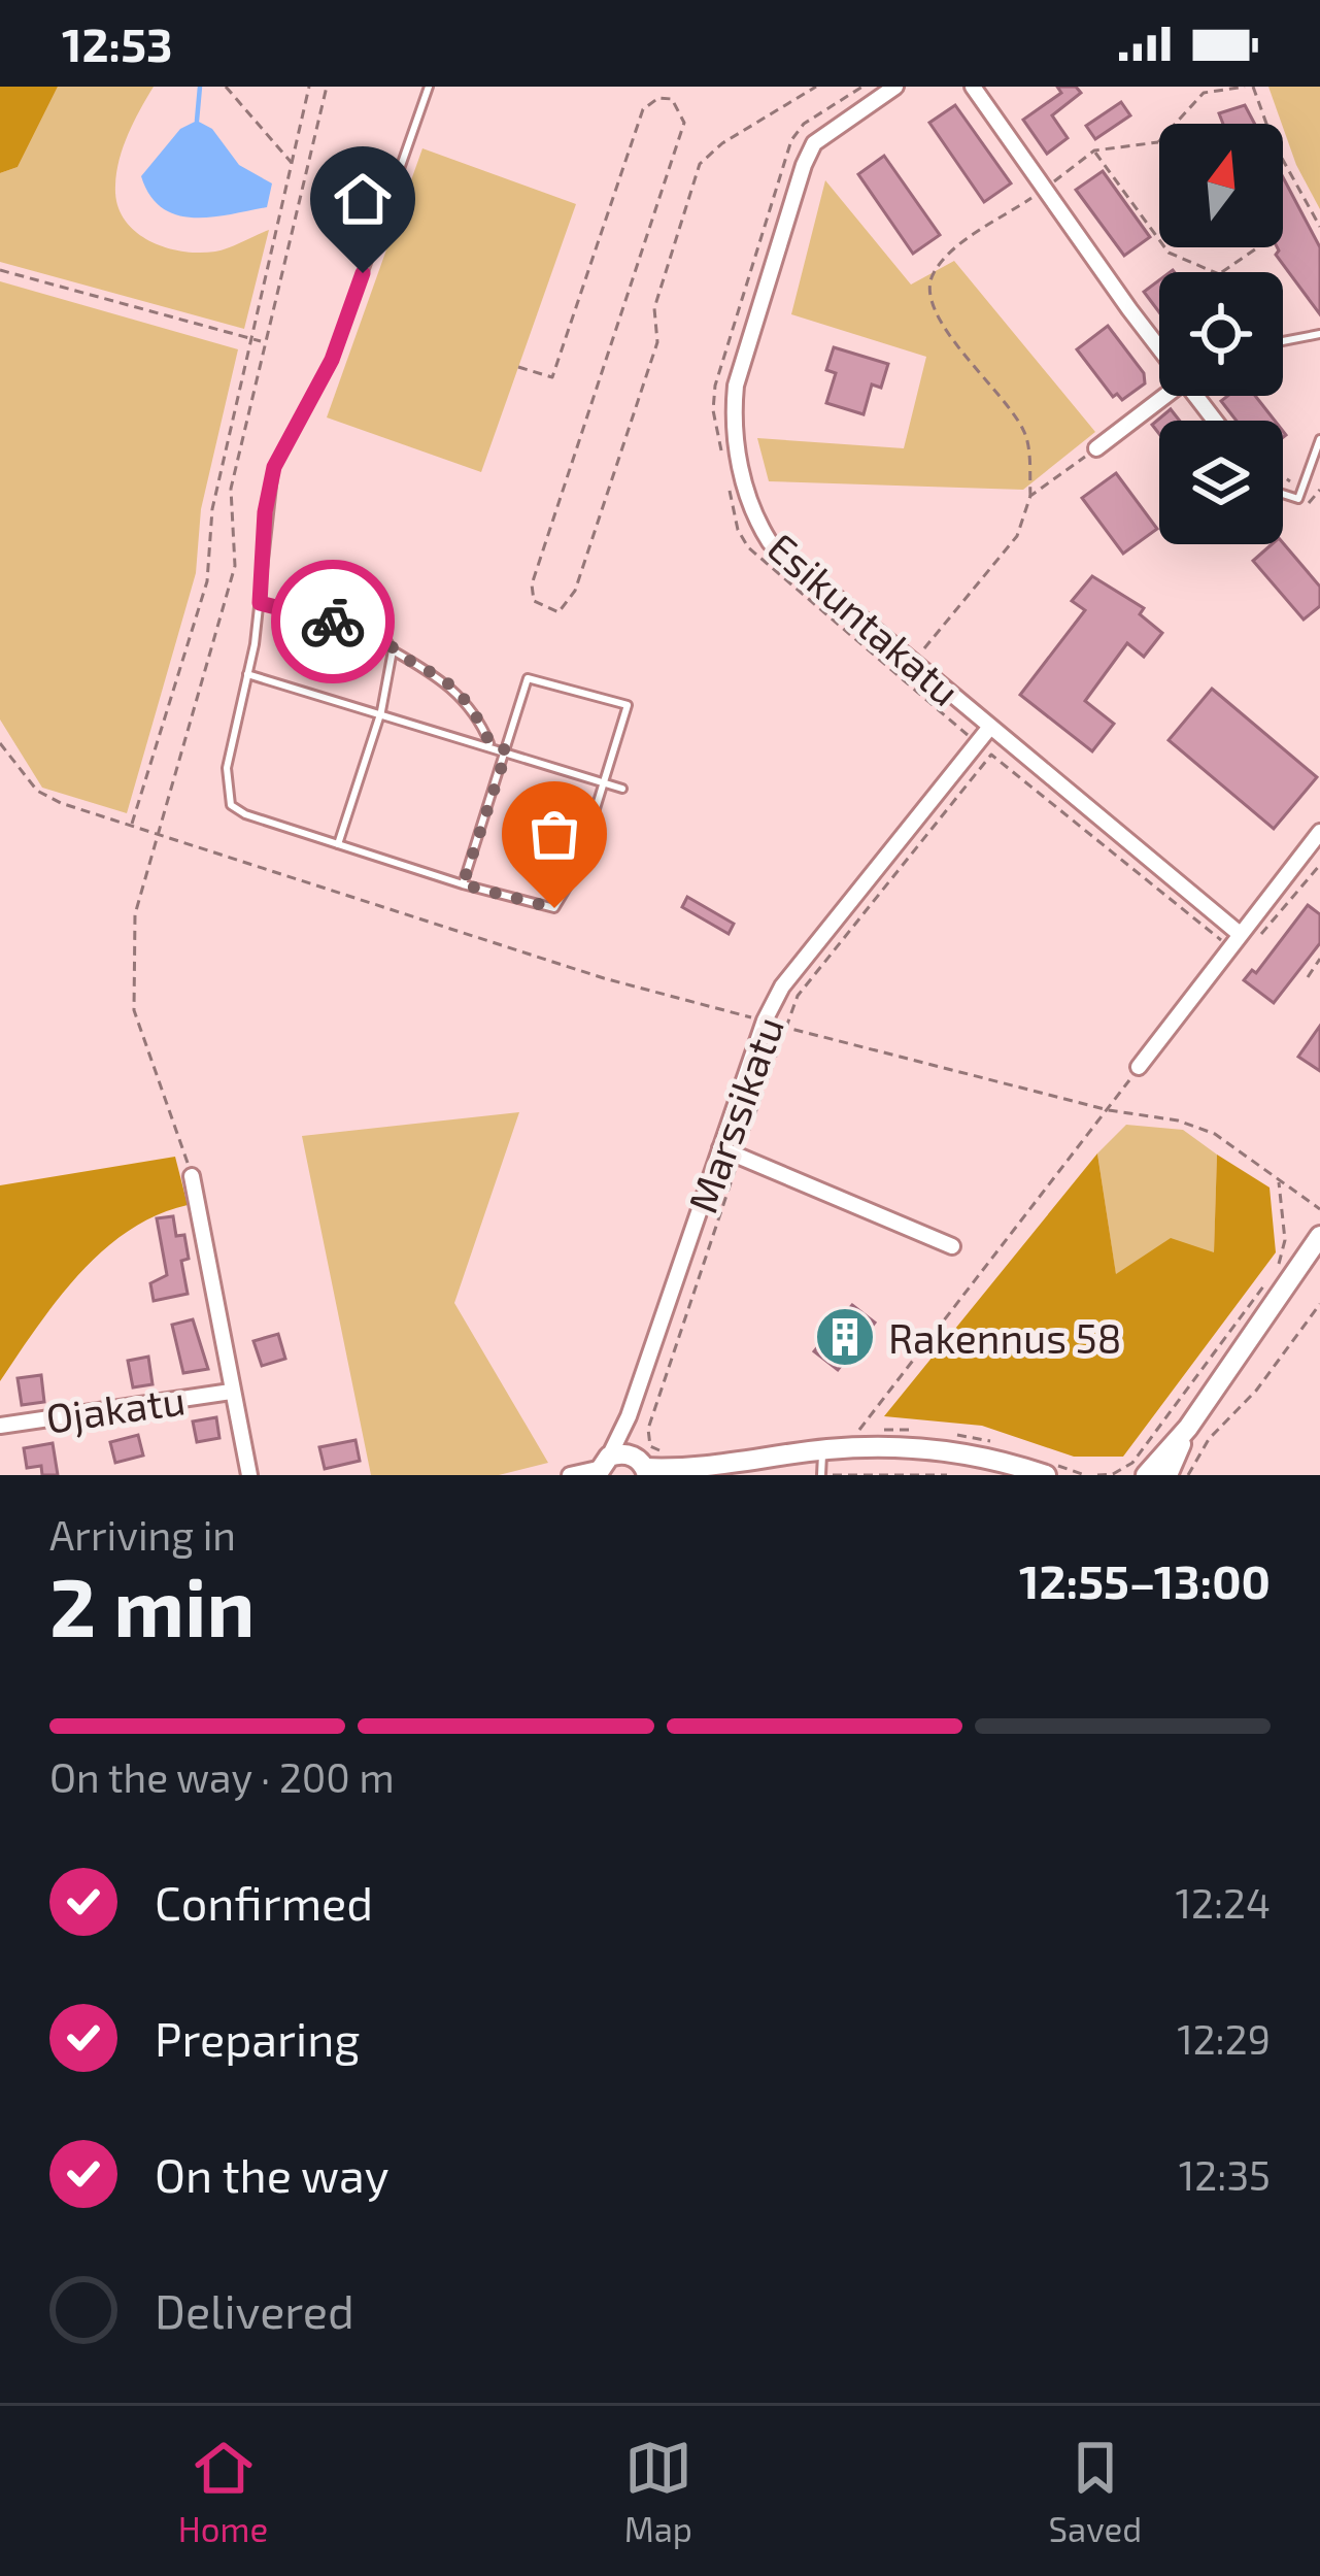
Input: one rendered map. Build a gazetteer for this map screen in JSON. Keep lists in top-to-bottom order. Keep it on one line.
{"streets":{"street":["Esikuntakatu","Marssikatu","Ojakatu"]},"crossings":[["Esikuntakatu","Marssikatu"]],"places":{"building":["Rakennus 58"]},"north":"top","page":{"status":"12:53","heading":["2 min","Arriving in","12:55–13:00"],"bar":"On the way · 200 m","list":[["Confirmed","12:24"],["Preparing","12:29"],["On the way","12:35"],"Delivered"],"tabs":["Home","Map","Saved"]}}
